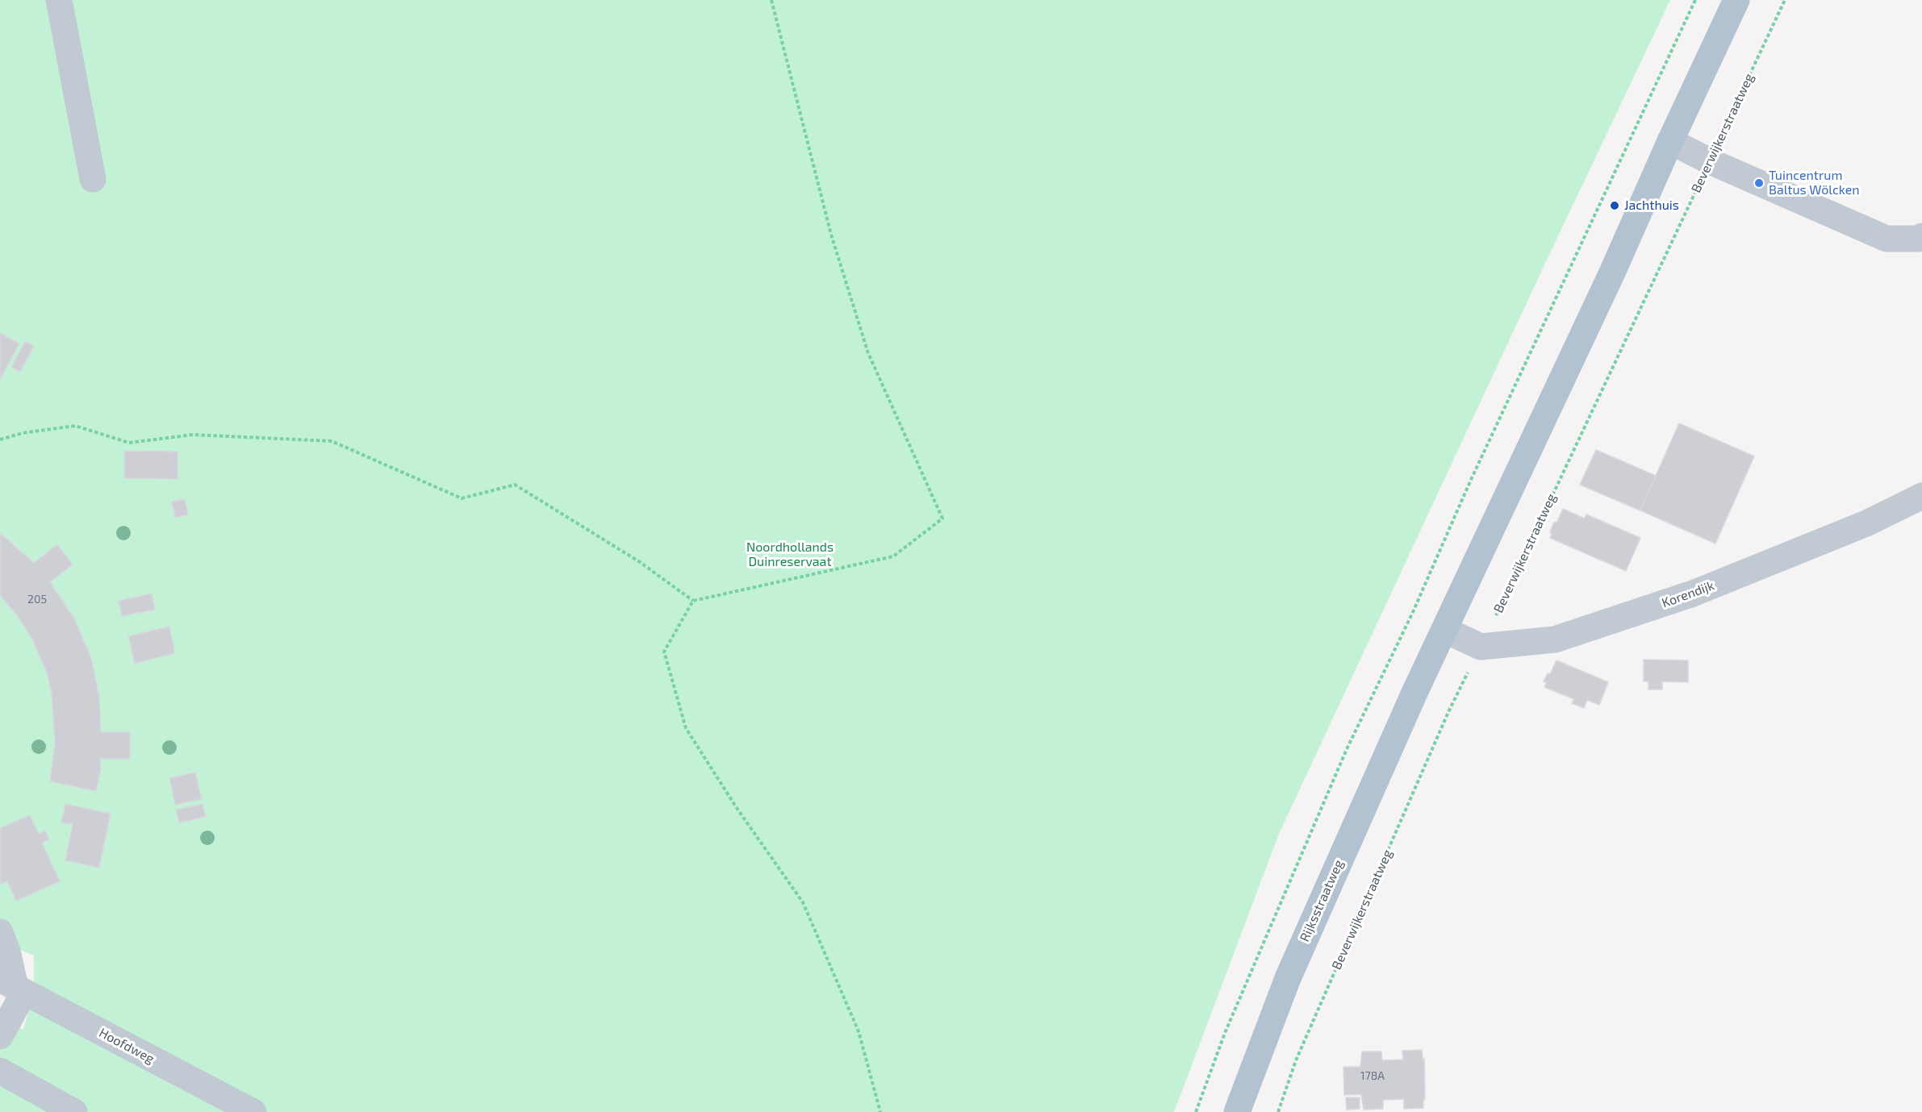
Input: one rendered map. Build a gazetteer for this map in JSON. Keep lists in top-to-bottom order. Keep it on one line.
{"streets":{"main road":["Rijksstraatweg"],"street":["Korendijk","Hoofdweg"],"path":["Beverwijkerstraatweg"]},"crossings":[["Beverwijkerstraatweg","Korendijk"]],"parks":["Noordhollands Duinreservaat"],"places":["Tuincentrum Baltus Wölcken","Jachthuis"],"house_numbers":["205","178A"]}
